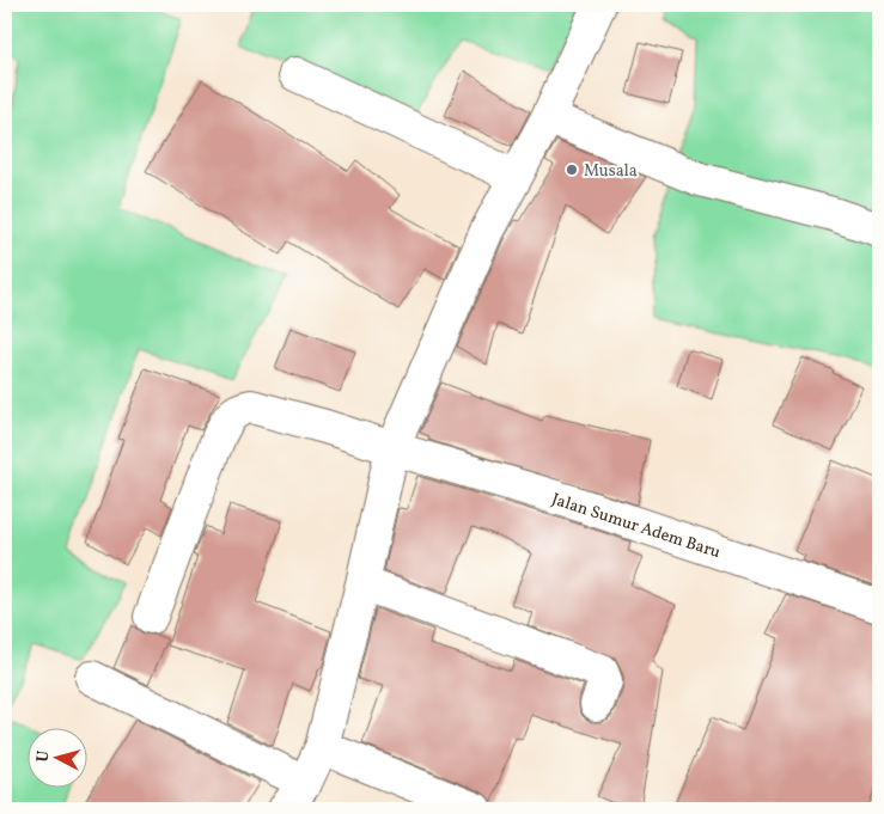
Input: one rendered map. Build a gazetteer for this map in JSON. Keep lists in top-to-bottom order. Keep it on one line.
{"streets":{"street":["Jalan Sumur Adem Baru"]},"places":["Musala"],"north":"left"}
